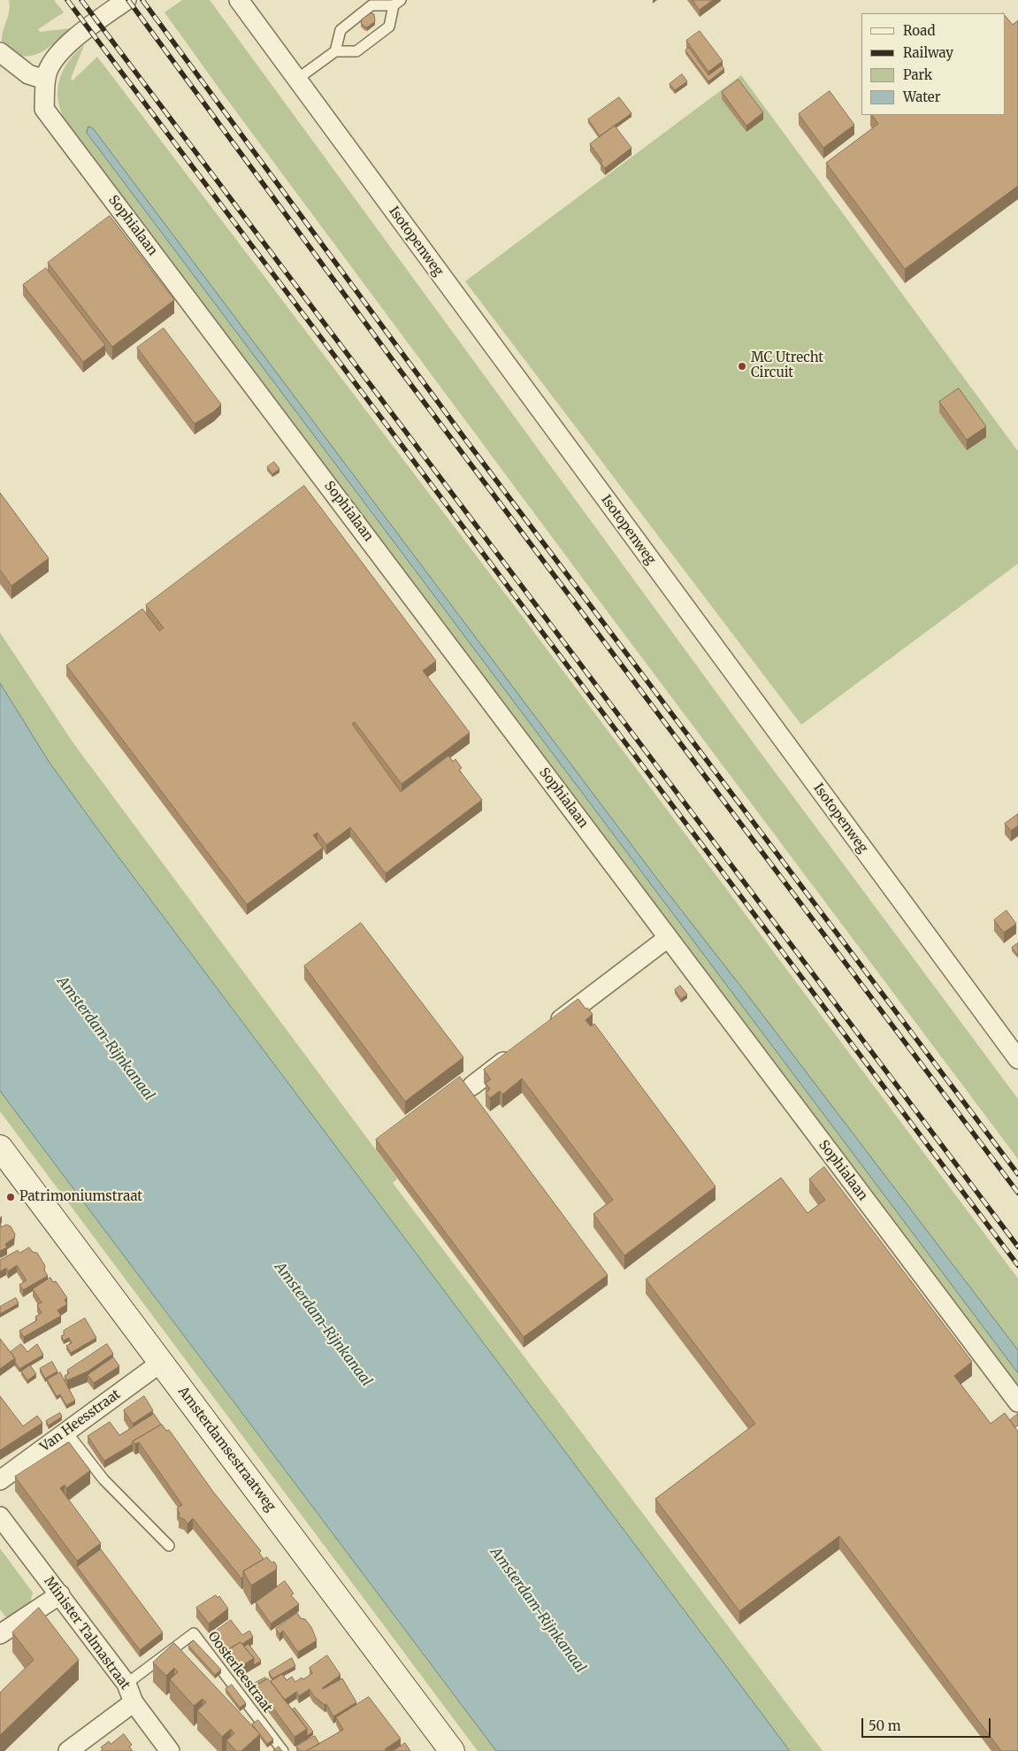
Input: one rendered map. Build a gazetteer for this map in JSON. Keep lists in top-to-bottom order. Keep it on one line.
{"streets":{"main road":["Amsterdamsestraatweg"],"street":["Sophialaan","Isotopenweg","Van Heesstraat","Minister Talmastraat"],"lane":["Oosterleestraat"]},"crossings":[["Van Heesstraat","Amsterdamsestraatweg"],["Minister Talmastraat","Oosterleestraat"]],"water":["Amsterdam-Rijnkanaal"],"places":["MC Utrecht Circuit","Patrimoniumstraat"],"legend":["Road","Railway","Park","Water"],"scale_bar":"50 m"}
